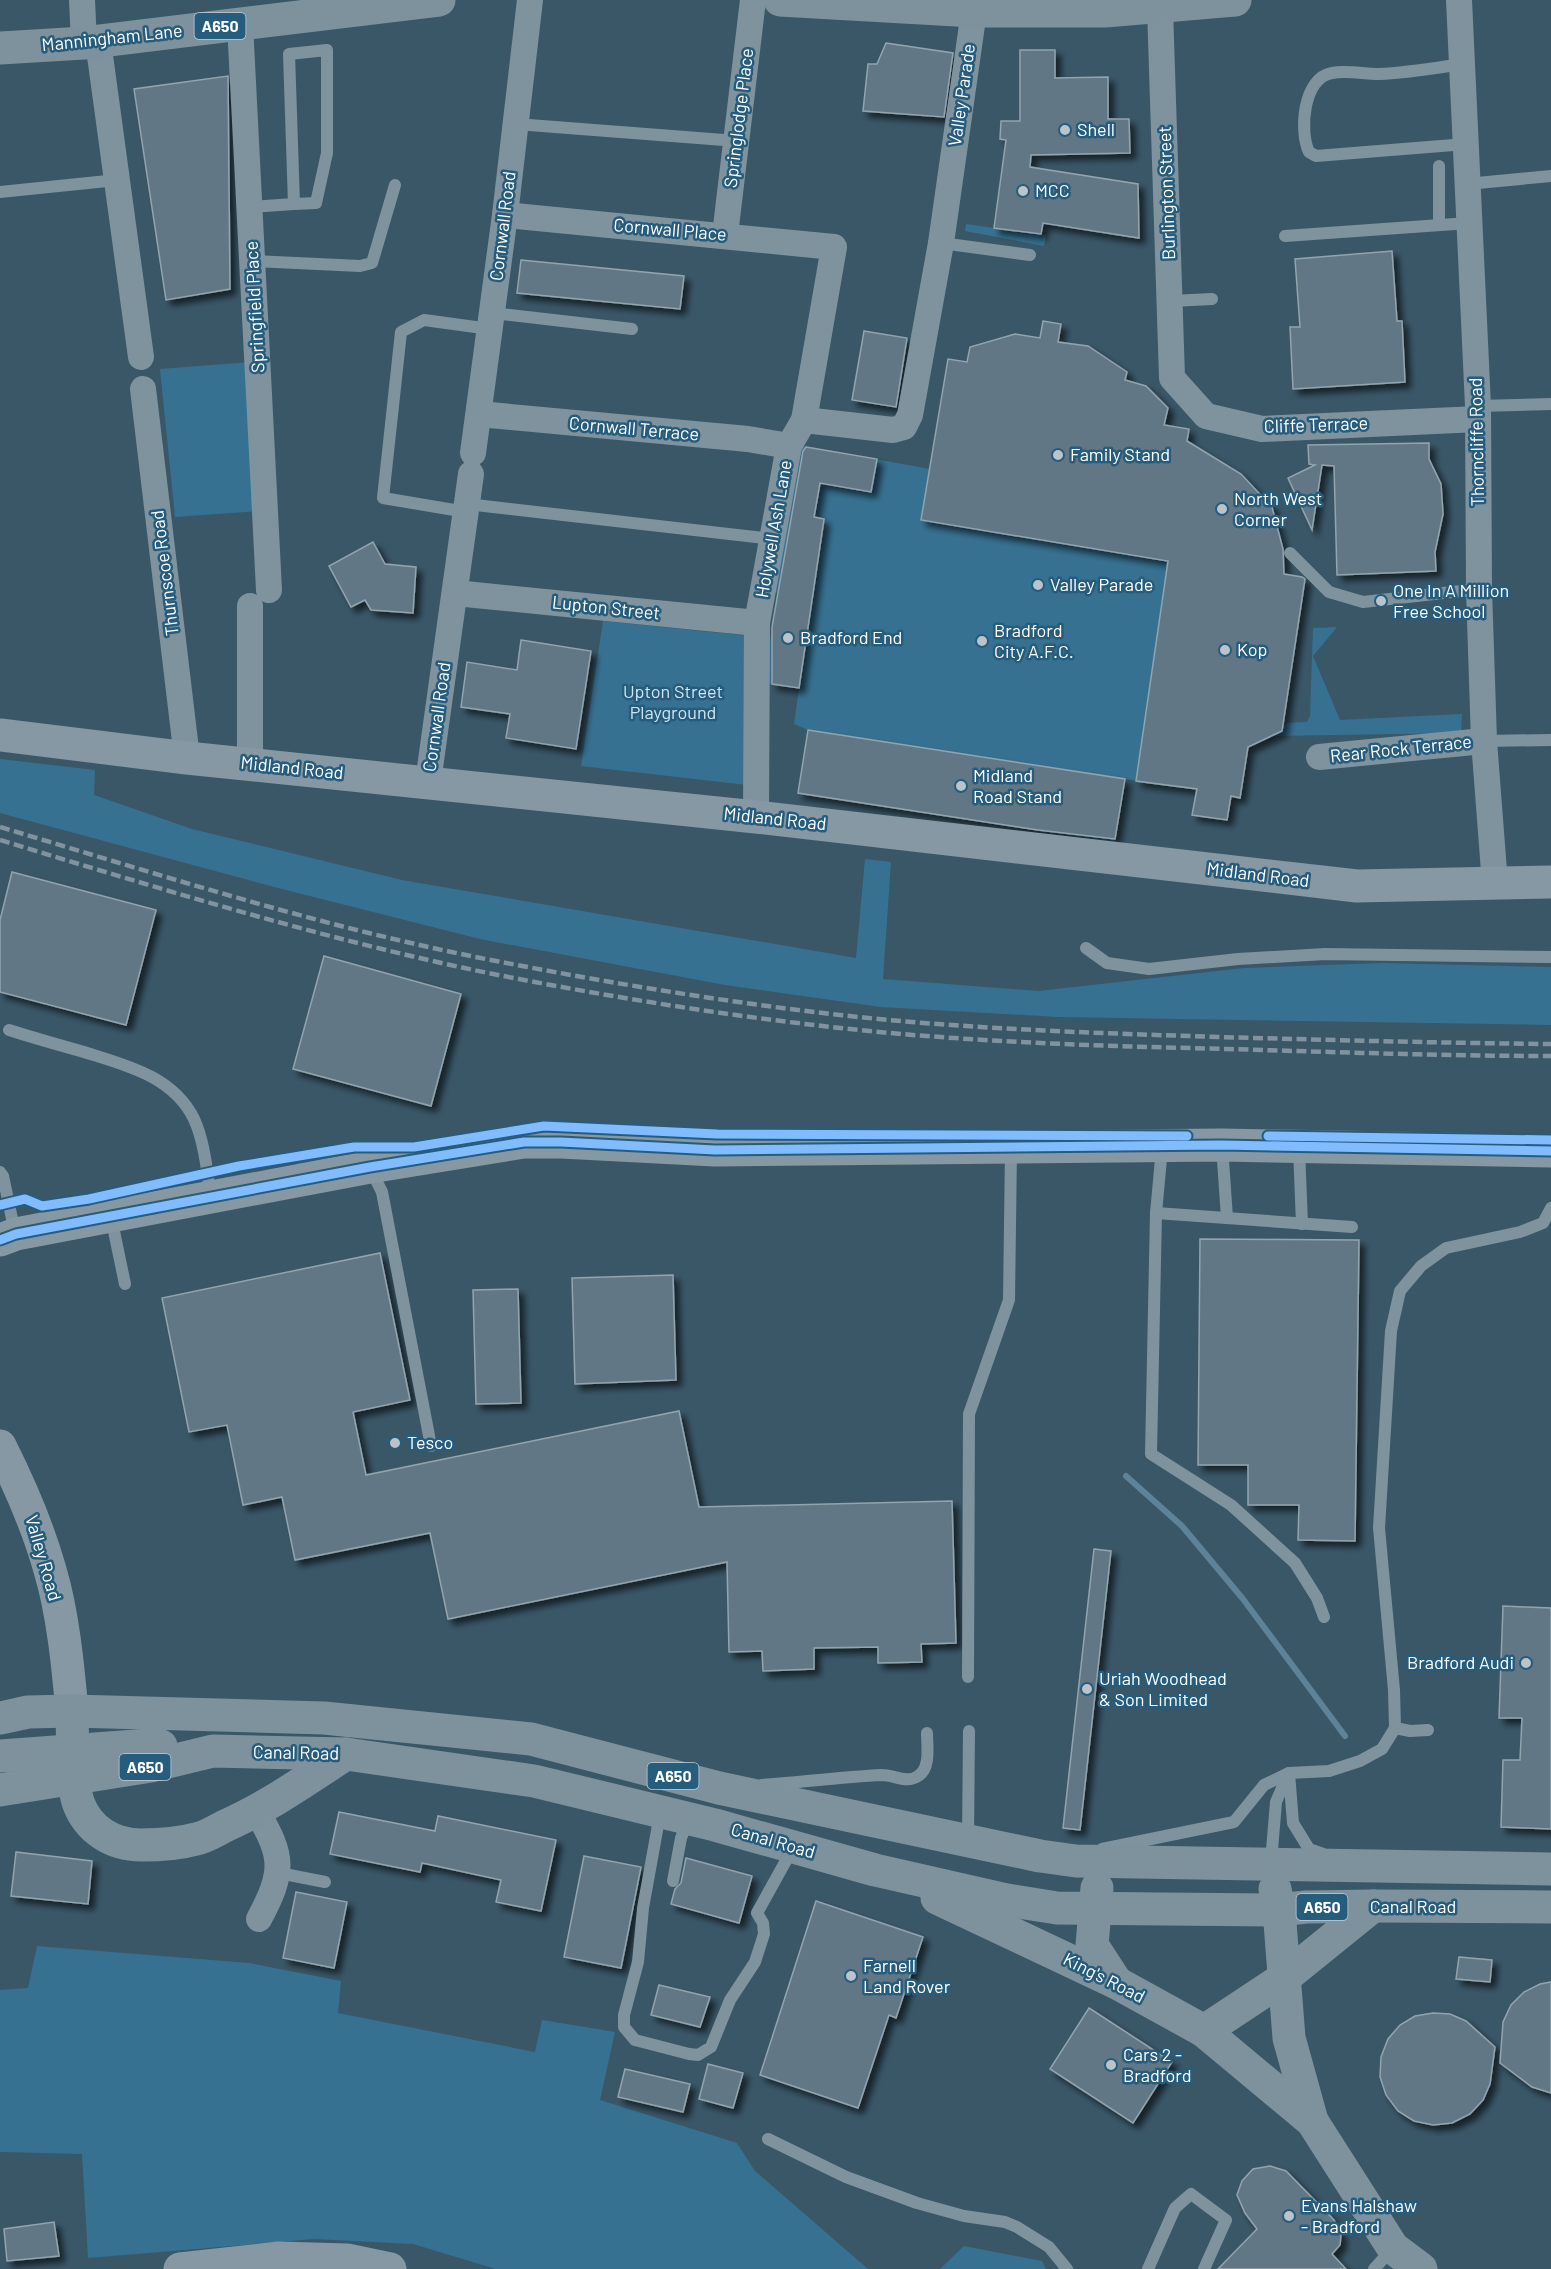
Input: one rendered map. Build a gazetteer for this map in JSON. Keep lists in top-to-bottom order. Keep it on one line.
{"streets":{"main road":["A650","Manningham Lane","Canal Road","King's Road"],"street":["Valley Parade","Springlodge Place","Burlington Street","Cornwall Road","Cornwall Place","Springfield Place","Cliffe Terrace","Cornwall Terrace","Thorncliffe Road","Holywell Ash Lane","Thurnscoe Road","Lupton Street","Rear Rock Terrace","Midland Road","Valley Road"]},"crossings":[["A650","Canal Road"],["Manningham Lane","Springfield Place"],["Valley Parade","Holywell Ash Lane"],["Springlodge Place","Cornwall Place"],["Burlington Street","Cliffe Terrace"],["Cornwall Road","Cornwall Place"],["Cornwall Road","Cornwall Terrace"],["Cornwall Road","Lupton Street"],["Cornwall Road","Midland Road"],["Cornwall Place","Holywell Ash Lane"],["Springfield Place","Midland Road"],["Cliffe Terrace","Thorncliffe Road"],["Cornwall Terrace","Holywell Ash Lane"],["Thorncliffe Road","Rear Rock Terrace"],["Thorncliffe Road","Midland Road"],["Holywell Ash Lane","Lupton Street"],["Holywell Ash Lane","Midland Road"],["Thurnscoe Road","Midland Road"],["Valley Road","Canal Road"],["Canal Road","King's Road"]],"parks":["Upton Street Playground"],"places":["Shell","MCC","Family Stand","North West Corner","Valley Parade","One In A Million Free School","Bradford End","Bradford City A.F.C.","Kop","Midland Road Stand","Tesco","Bradford Audi","Uriah Woodhead & Son Limited","Farnell Land Rover","Cars 2 - Bradford","Evans Halshaw - Bradford"]}
